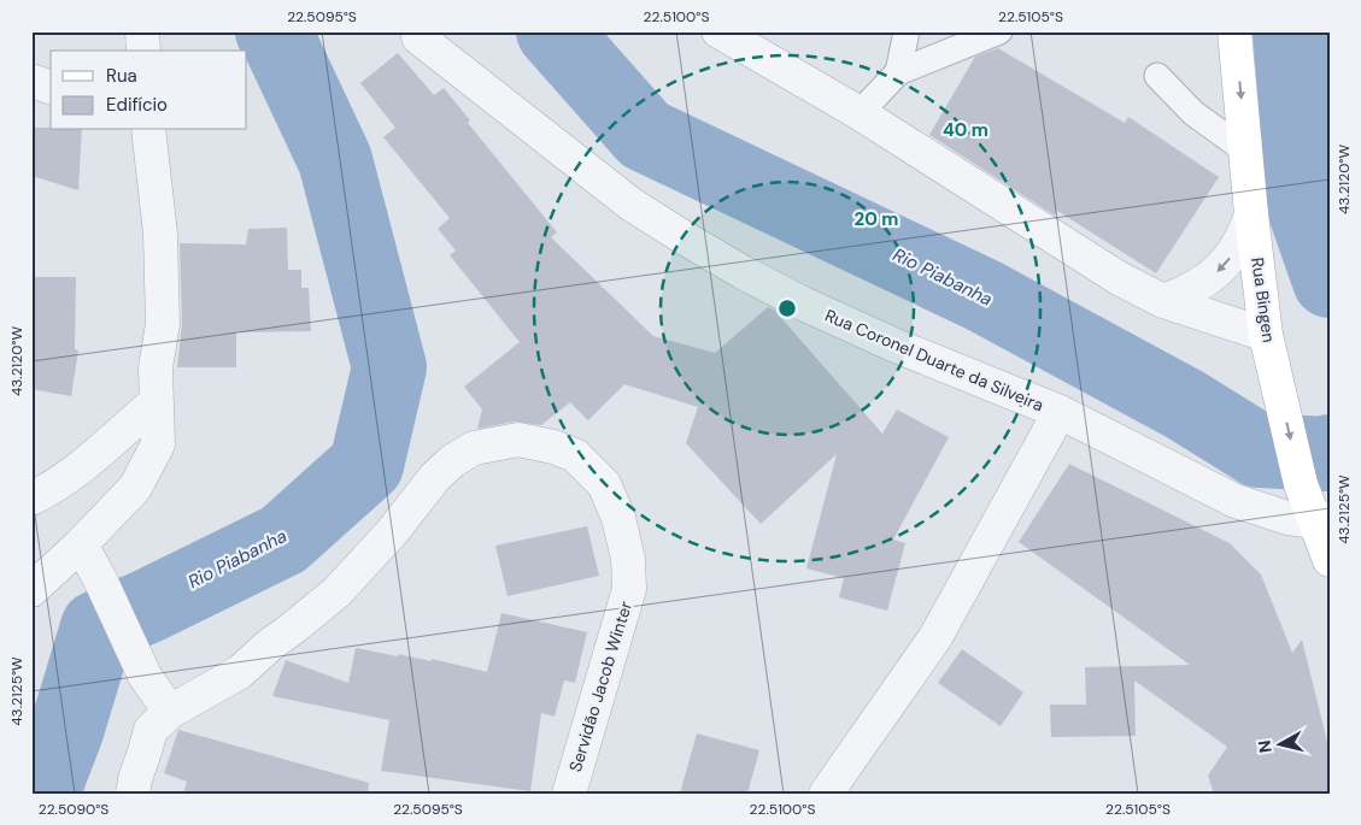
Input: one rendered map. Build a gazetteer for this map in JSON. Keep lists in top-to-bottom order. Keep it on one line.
{"streets":{"main road":["Rua Bingen"],"street":["Rua Coronel Duarte da Silveira","Servidão Jacob Winter"]},"crossings":[["Rua Bingen","Rua Coronel Duarte da Silveira"]],"one_way":["Rua Bingen"],"water":["Rio Piabanha"],"legend":["Rua","Edifício"],"north":"left","coordinates":["22.5095°S","22.5100°S","22.5105°S","43.2120°W","43.2125°W","22.5090°S"],"rings":["40 m","20 m"]}
